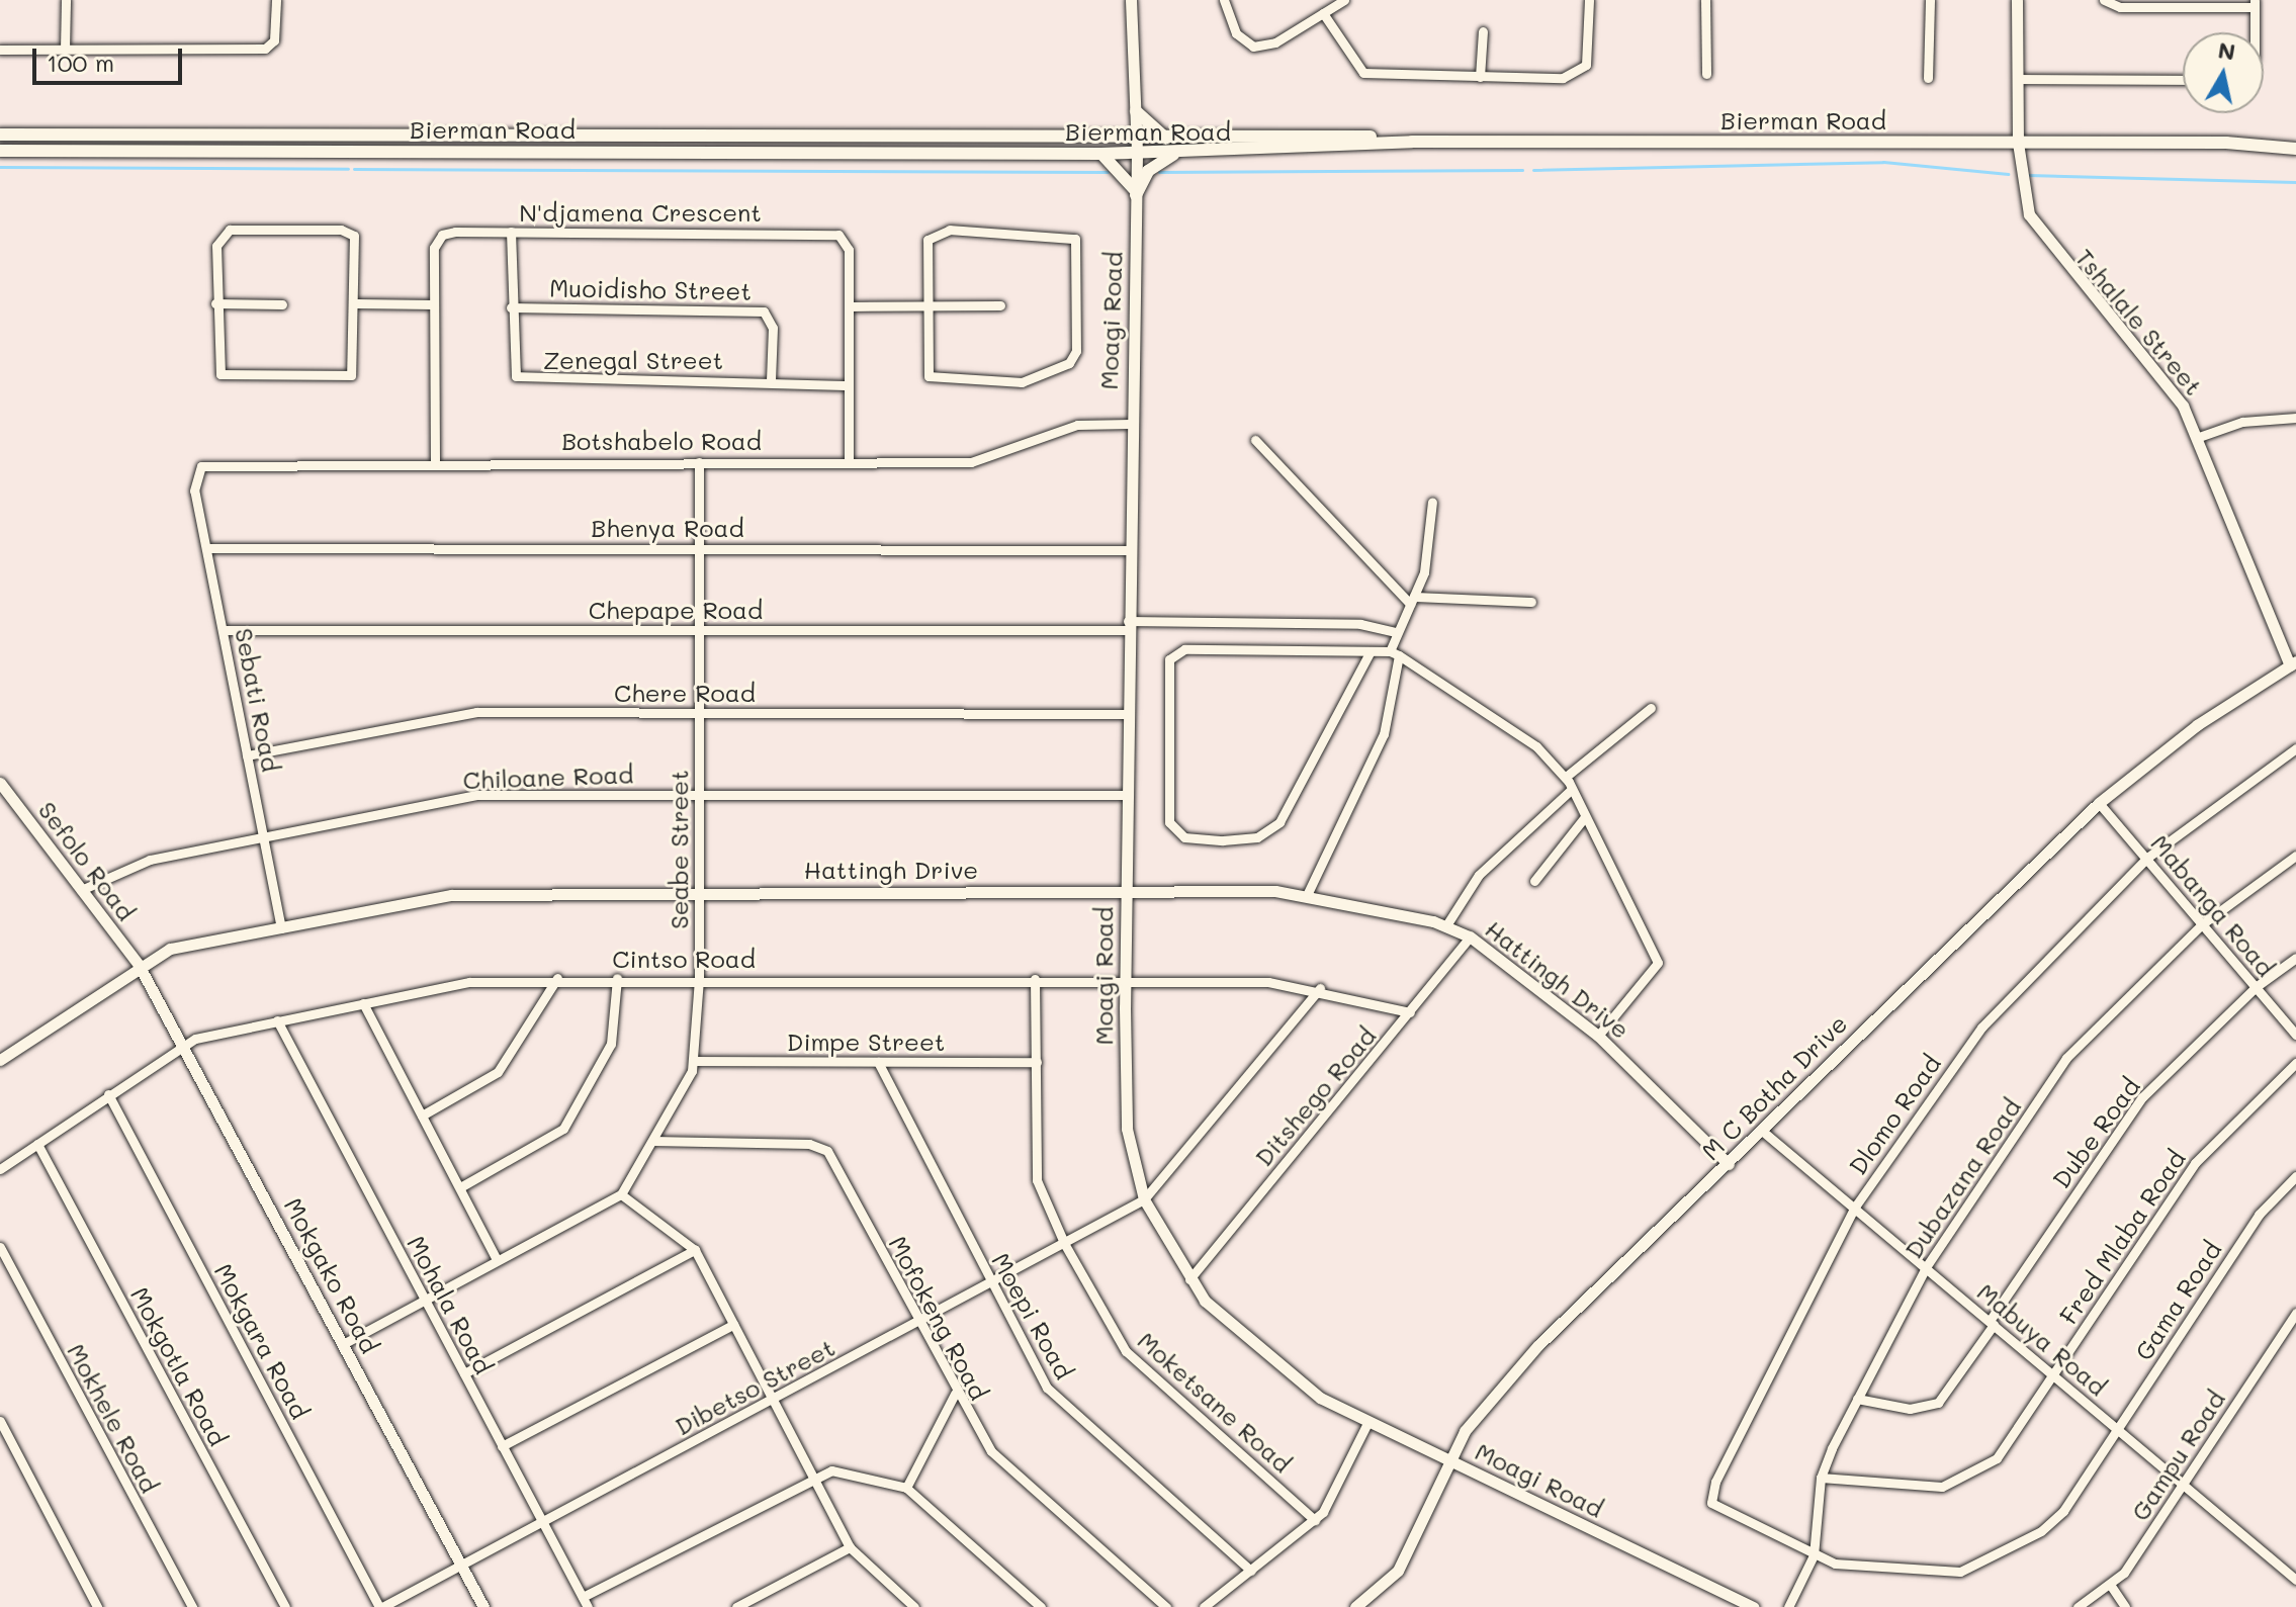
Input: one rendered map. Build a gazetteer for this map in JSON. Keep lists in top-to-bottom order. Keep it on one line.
{"streets":{"main road":["Bierman Road"],"street":["N'djamena Crescent","Muoidisho Street","Moagi Road","Tshalale Street","Zenegal Street","Botshabelo Road","Bhenya Road","Chepape Road","Chere Road","Sebati Road","Chiloane Road","Seabe Street","Sefolo Road","Hattingh Drive","Mabanga Road","Cintso Road","Dimpe Street","M C Botha Drive","Ditshego Road","Dlomo Road","Dube Road","Dubazana Road","Fred Mlaba Road","Mokgako Road","Gama Road","Mohala Road","Moepi Road","Mofokeng Road","Mabuya Road","Mokgara Road","Mokgotla Road","Dibetso Street","Moketsane Road","Mokhele Road","Gampu Road"]},"crossings":[["Bierman Road","Moagi Road"],["Bierman Road","Tshalale Street"],["N'djamena Crescent","Zenegal Street"],["N'djamena Crescent","Botshabelo Road"],["Muoidisho Street","Zenegal Street"],["Moagi Road","Botshabelo Road"],["Moagi Road","Bhenya Road"],["Moagi Road","Chepape Road"],["Moagi Road","Chere Road"],["Moagi Road","Chiloane Road"],["Moagi Road","Hattingh Drive"],["Moagi Road","Cintso Road"],["Moagi Road","M C Botha Drive"],["Moagi Road","Ditshego Road"],["Moagi Road","Dibetso Street"],["Tshalale Street","M C Botha Drive"],["Botshabelo Road","Sebati Road"],["Botshabelo Road","Seabe Street"],["Bhenya Road","Sebati Road"],["Bhenya Road","Seabe Street"],["Chepape Road","Sebati Road"],["Chepape Road","Seabe Street"],["Chere Road","Sebati Road"],["Chere Road","Seabe Street"],["Sebati Road","Chiloane Road"],["Sebati Road","Hattingh Drive"],["Chiloane Road","Seabe Street"],["Chiloane Road","Sefolo Road"],["Seabe Street","Hattingh Drive"],["Seabe Street","Cintso Road"],["Seabe Street","Dimpe Street"],["Seabe Street","Mofokeng Road"],["Sefolo Road","Hattingh Drive"],["Sefolo Road","Mokgako Road"],["Hattingh Drive","M C Botha Drive"],["Hattingh Drive","Ditshego Road"],["Hattingh Drive","Mokgako Road"],["Mabanga Road","M C Botha Drive"],["Mabanga Road","Dlomo Road"],["Mabanga Road","Dube Road"],["Mabanga Road","Dubazana Road"],["Cintso Road","Ditshego Road"],["Cintso Road","Mokgako Road"],["Cintso Road","Mohala Road"],["Cintso Road","Mokgara Road"],["Cintso Road","Mokgotla Road"],["Cintso Road","Moketsane Road"],["Dimpe Street","Moepi Road"],["Dimpe Street","Moketsane Road"],["M C Botha Drive","Mabuya Road"],["Dlomo Road","Dubazana Road"],["Dlomo Road","Gama Road"],["Dlomo Road","Mabuya Road"],["Dube Road","Dubazana Road"],["Dube Road","Mabuya Road"],["Dubazana Road","Fred Mlaba Road"],["Dubazana Road","Gama Road"],["Dubazana Road","Mabuya Road"],["Fred Mlaba Road","Mabuya Road"],["Mokgako Road","Dibetso Street"],["Gama Road","Mabuya Road"],["Mohala Road","Dibetso Street"],["Moepi Road","Dibetso Street"],["Mofokeng Road","Dibetso Street"],["Mabuya Road","Gampu Road"],["Mokgara Road","Dibetso Street"],["Dibetso Street","Moketsane Road"]],"scale_bar":"100 m","north":"top"}
